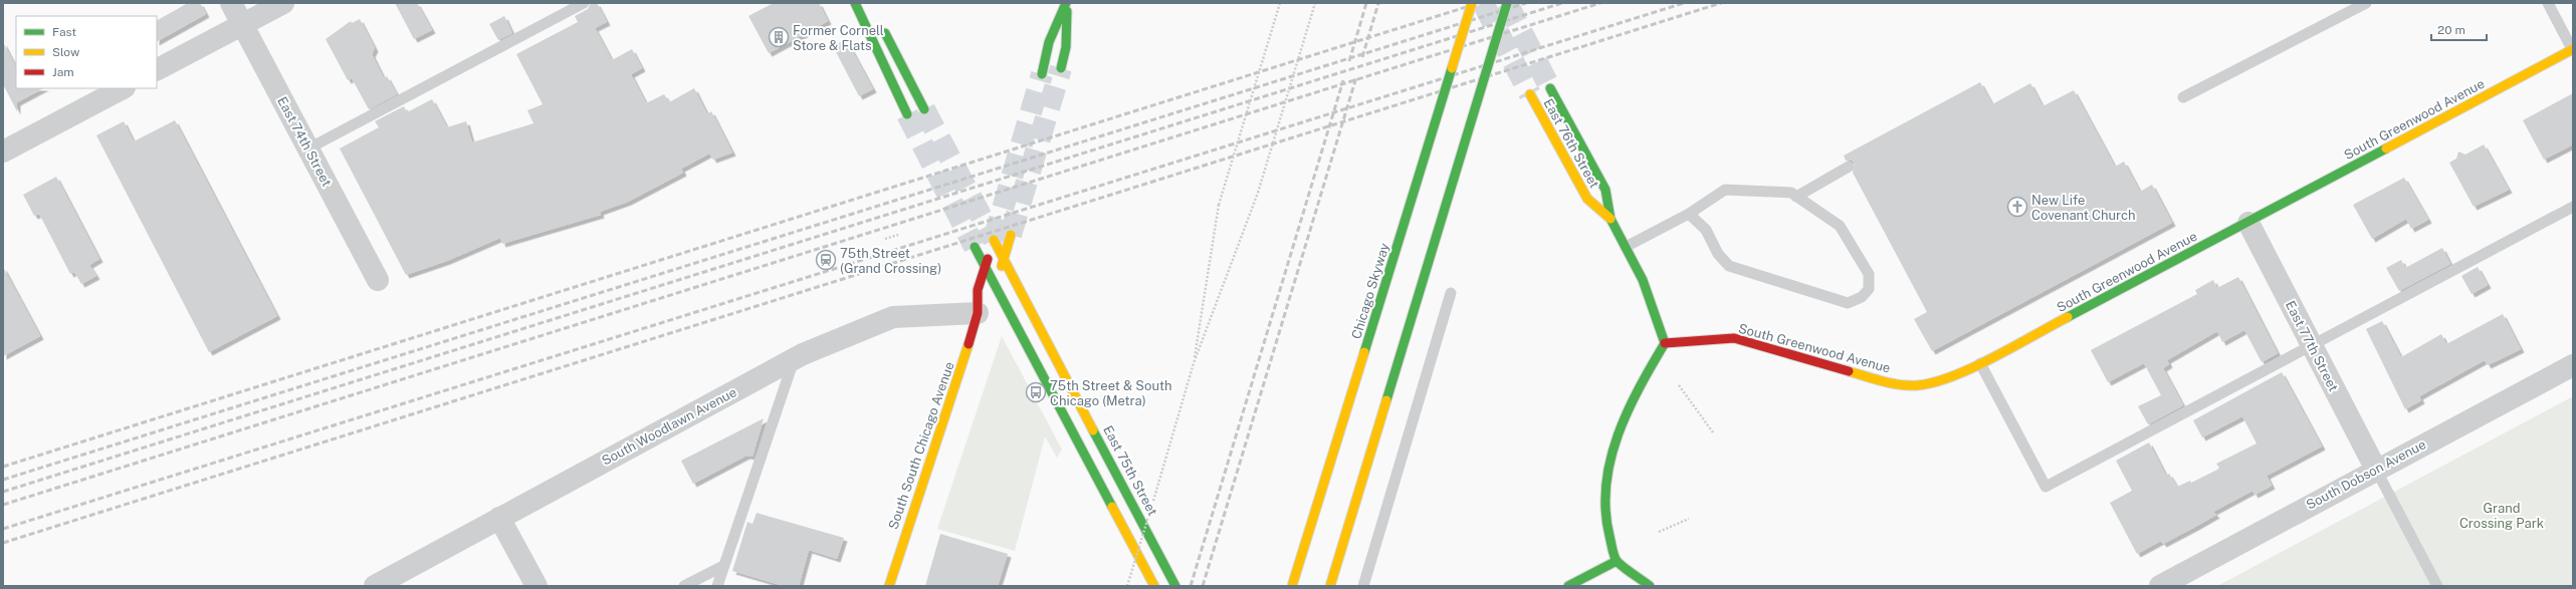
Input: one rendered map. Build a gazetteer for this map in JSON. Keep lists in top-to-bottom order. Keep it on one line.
{"streets":{"main road":["South Greenwood Avenue","East 76th Street","Chicago Skyway","South South Chicago Avenue","East 75th Street"],"street":["East 74th Street","East 77th Street","South Woodlawn Avenue","South Dobson Avenue"]},"crossings":[["South Greenwood Avenue","East 76th Street"],["South Greenwood Avenue","East 77th Street"],["East 77th Street","South Dobson Avenue"],["South Woodlawn Avenue","South South Chicago Avenue"],["South South Chicago Avenue","East 75th Street"]],"parks":["Grand Crossing Park"],"places":{"building":["Former Cornell Store & Flats"],"church":["New Life Covenant Church"],"station":["75th Street (Grand Crossing)"],"bus stop":["75th Street & South Chicago (Metra)"]},"legend":["Fast","Slow","Jam"],"scale_bar":"20 m"}
